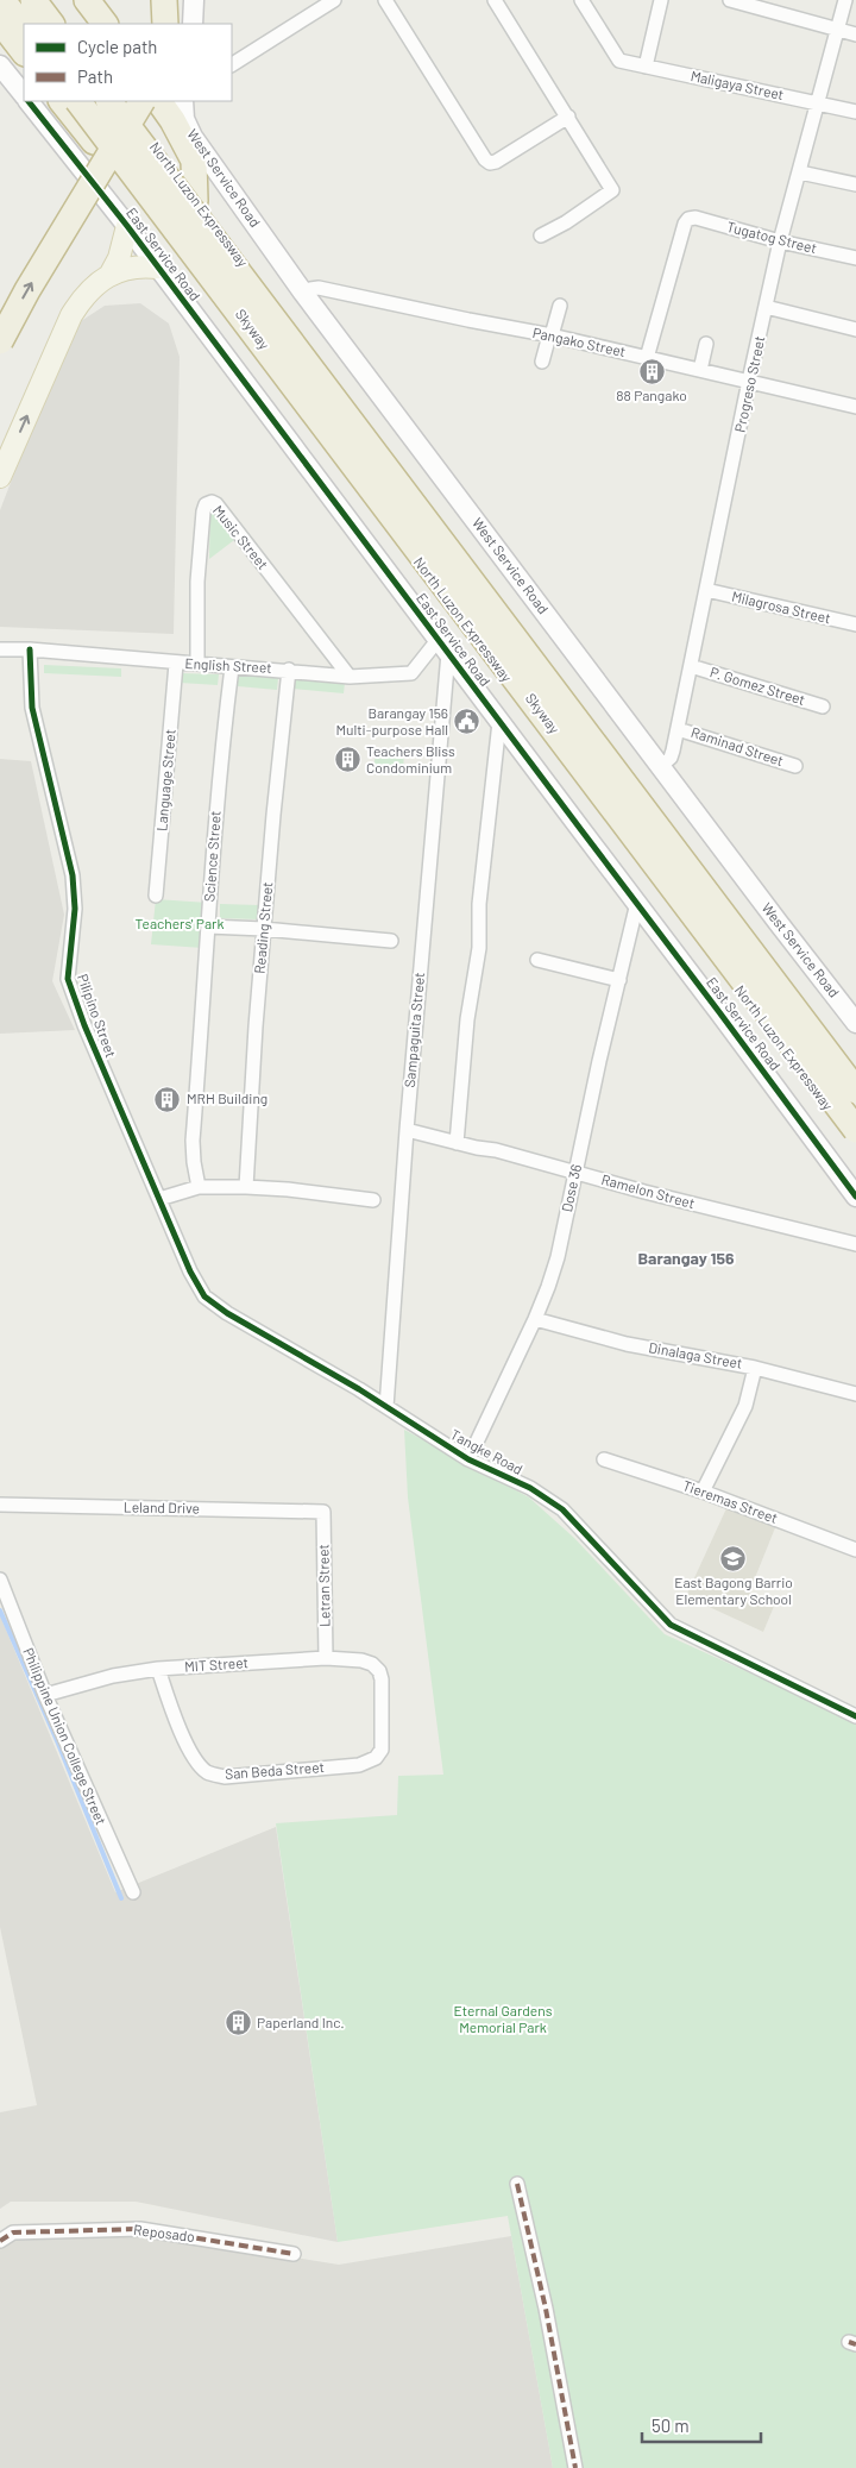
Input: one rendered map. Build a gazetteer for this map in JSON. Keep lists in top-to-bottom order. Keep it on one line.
{"streets":{"highway":["North Luzon Expressway","Skyway"],"street":["Maligaya Street","West Service Road","Tugatog Street","East Service Road","Pangako Street","Progreso Street","Music Street","Milagrosa Street","English Street","P. Gomez Street","Raminad Street","Language Street","Science Street","Reading Street","Pilipino Street","Sampaguita Street","Dose 36","Ramelon Street","Dinalaga Street","Tangke Road","Tieremas Street","Leland Drive","Letran Street","MIT Street","Philippine Union College Street","San Beda Street","Reposado"]},"crossings":[["Maligaya Street","Progreso Street"],["West Service Road","Pangako Street"],["West Service Road","Progreso Street"],["Tugatog Street","Pangako Street"],["Tugatog Street","Progreso Street"],["East Service Road","English Street"],["East Service Road","Sampaguita Street"],["East Service Road","Dose 36"],["Pangako Street","Progreso Street"],["Progreso Street","Milagrosa Street"],["Progreso Street","P. Gomez Street"],["Progreso Street","Raminad Street"],["Music Street","English Street"],["English Street","Language Street"],["English Street","Science Street"],["English Street","Reading Street"],["English Street","Pilipino Street"],["English Street","Sampaguita Street"],["Pilipino Street","Tangke Road"],["Sampaguita Street","Ramelon Street"],["Sampaguita Street","Tangke Road"],["Dose 36","Ramelon Street"],["Dose 36","Dinalaga Street"],["Dose 36","Tangke Road"],["Leland Drive","Letran Street"],["Letran Street","MIT Street"],["MIT Street","Philippine Union College Street"],["MIT Street","San Beda Street"]],"districts":["Barangay 156"],"parks":["Teachers' Park","Eternal Gardens Memorial Park"],"places":{"building":["88 Pangako","Teachers Bliss Condominium","MRH Building","Paperland Inc."],"public building":["Barangay 156 Multi-purpose Hall"],"school or university":["East Bagong Barrio Elementary School"]},"legend":["Cycle path","Path"],"scale_bar":"50 m"}
